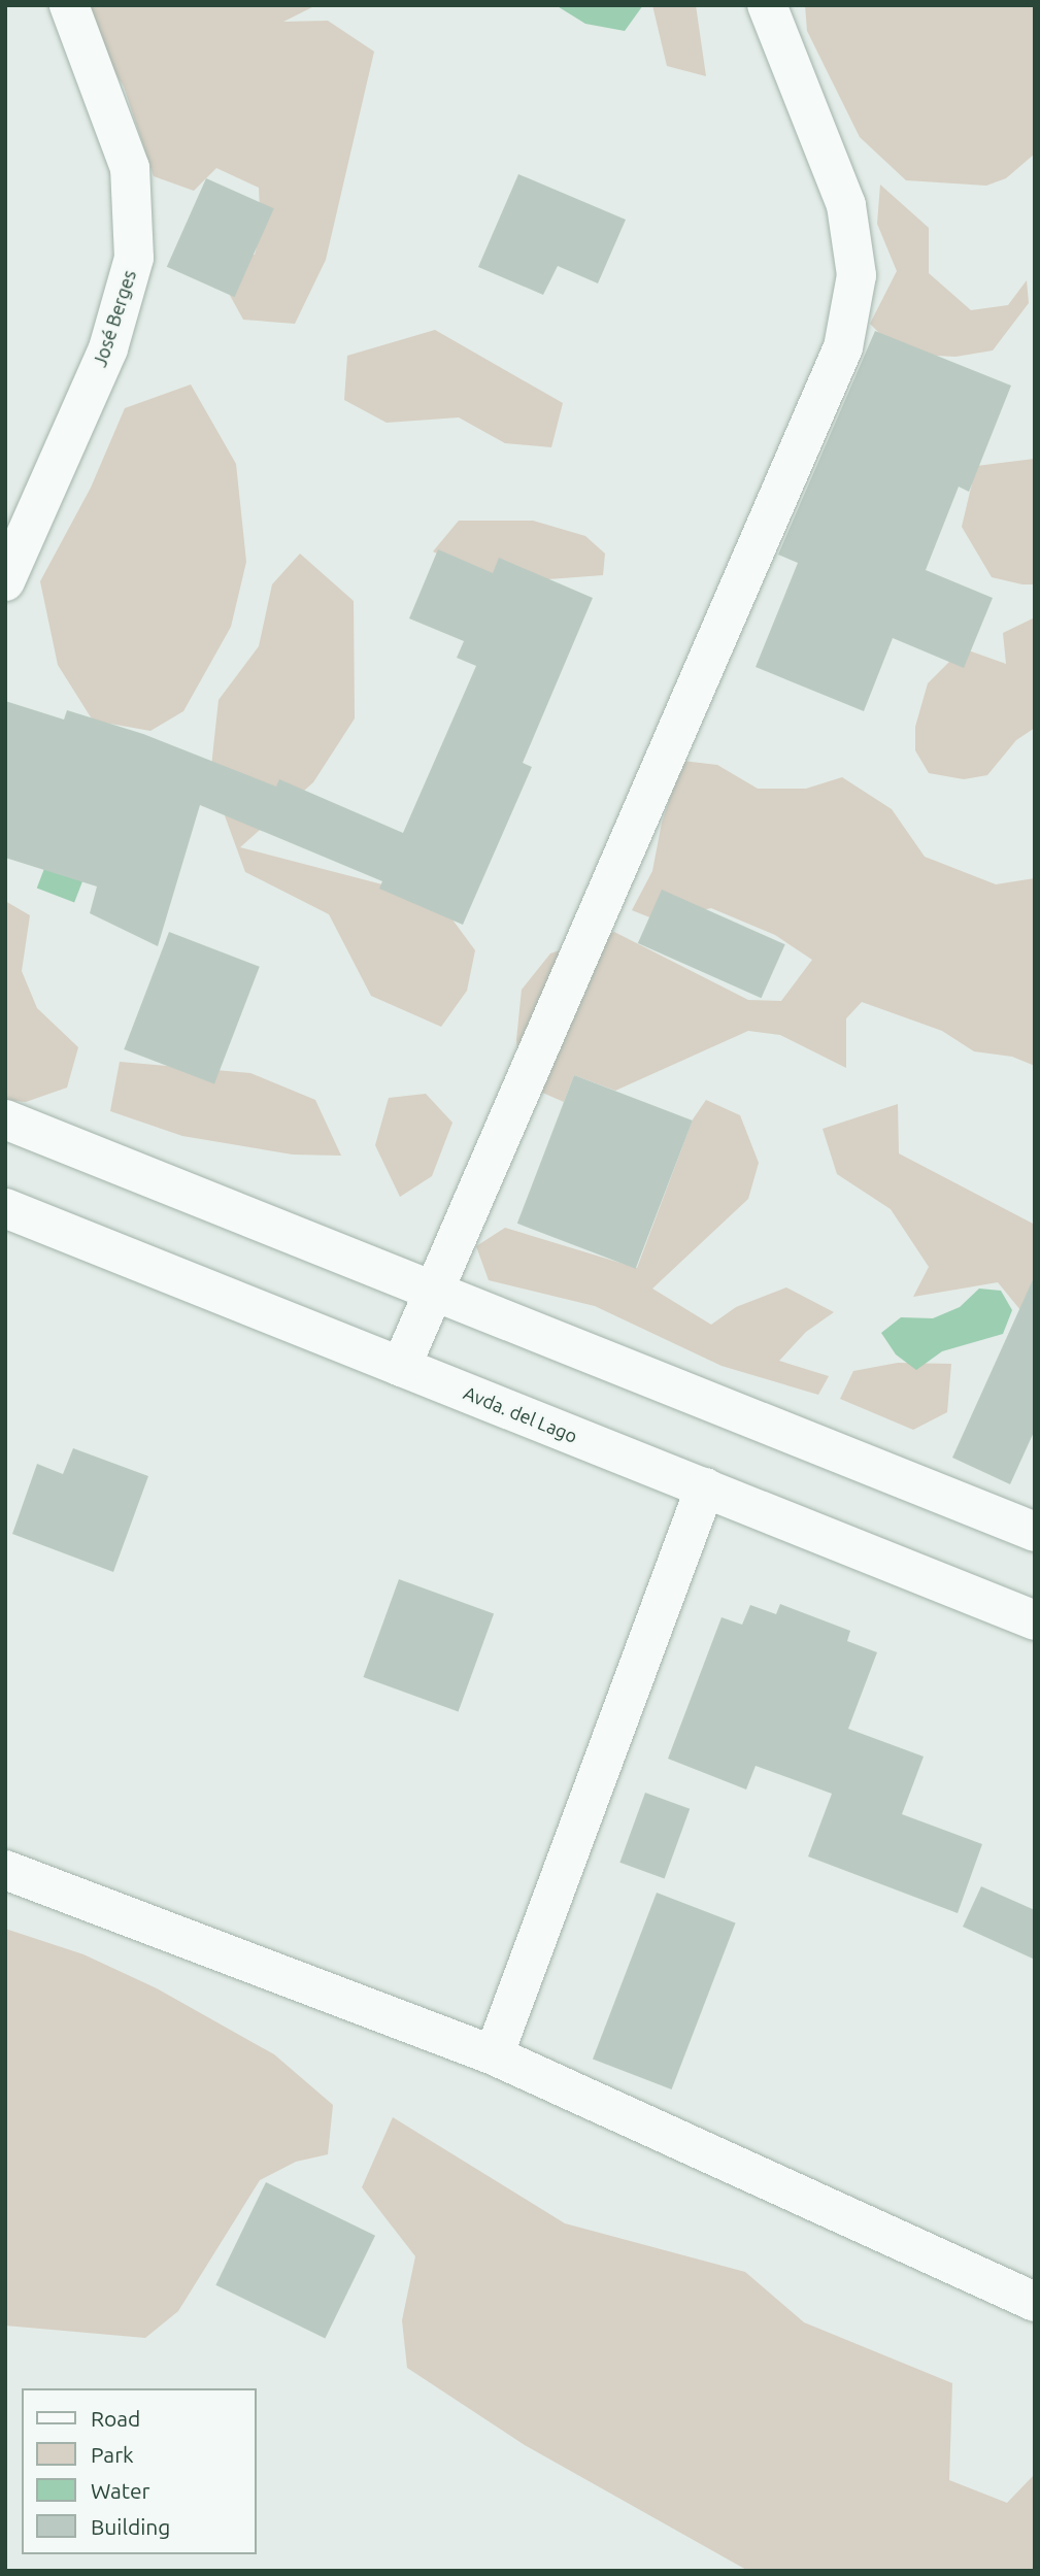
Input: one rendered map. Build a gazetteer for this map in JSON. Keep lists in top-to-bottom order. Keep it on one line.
{"streets":{"street":["José Berges","Avda. del Lago"]},"legend":["Road","Park","Water","Building"]}
